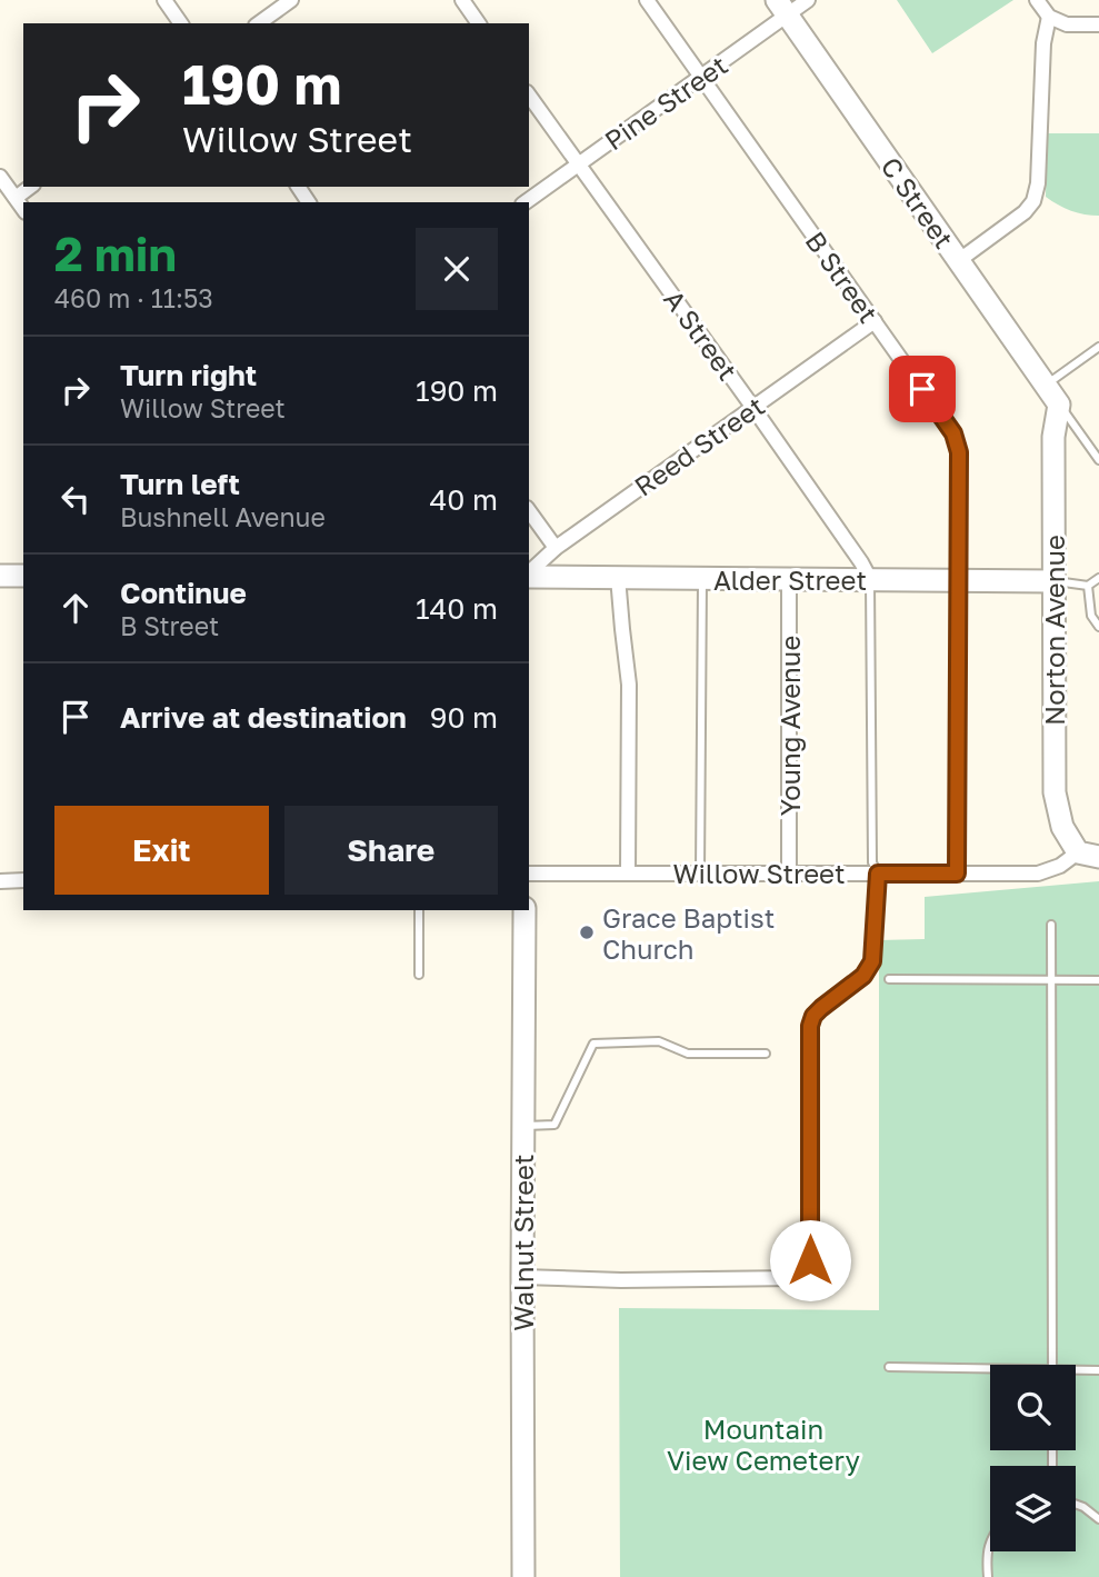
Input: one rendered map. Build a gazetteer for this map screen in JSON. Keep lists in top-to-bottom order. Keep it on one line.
{"streets":{"street":["Pine Street","C Street","B Street","A Street","Reed Street","Alder Street","Norton Avenue","Young Avenue","Willow Street","Walnut Street"]},"crossings":[["Pine Street","C Street"],["Pine Street","B Street"],["Pine Street","A Street"],["C Street","Norton Avenue"],["B Street","Reed Street"],["B Street","Alder Street"],["B Street","Willow Street"],["A Street","Reed Street"],["A Street","Alder Street"],["Alder Street","Norton Avenue"],["Alder Street","Young Avenue"],["Norton Avenue","Willow Street"],["Young Avenue","Willow Street"]],"parks":["Mountain View Cemetery"],"places":["Grace Baptist Church"],"page":{"turn":["190 m","Willow Street"],"heading":["2 min","460 m · 11:53"],"list":[{"name":"Turn right","note":"Willow Street","value":"190 m"},{"name":"Turn left","note":"Bushnell Avenue","value":"40 m"},{"name":"Continue","note":"B Street","value":"140 m"},{"name":"Arrive at destination","value":"90 m"}],"buttons":["Exit","Share"]}}
